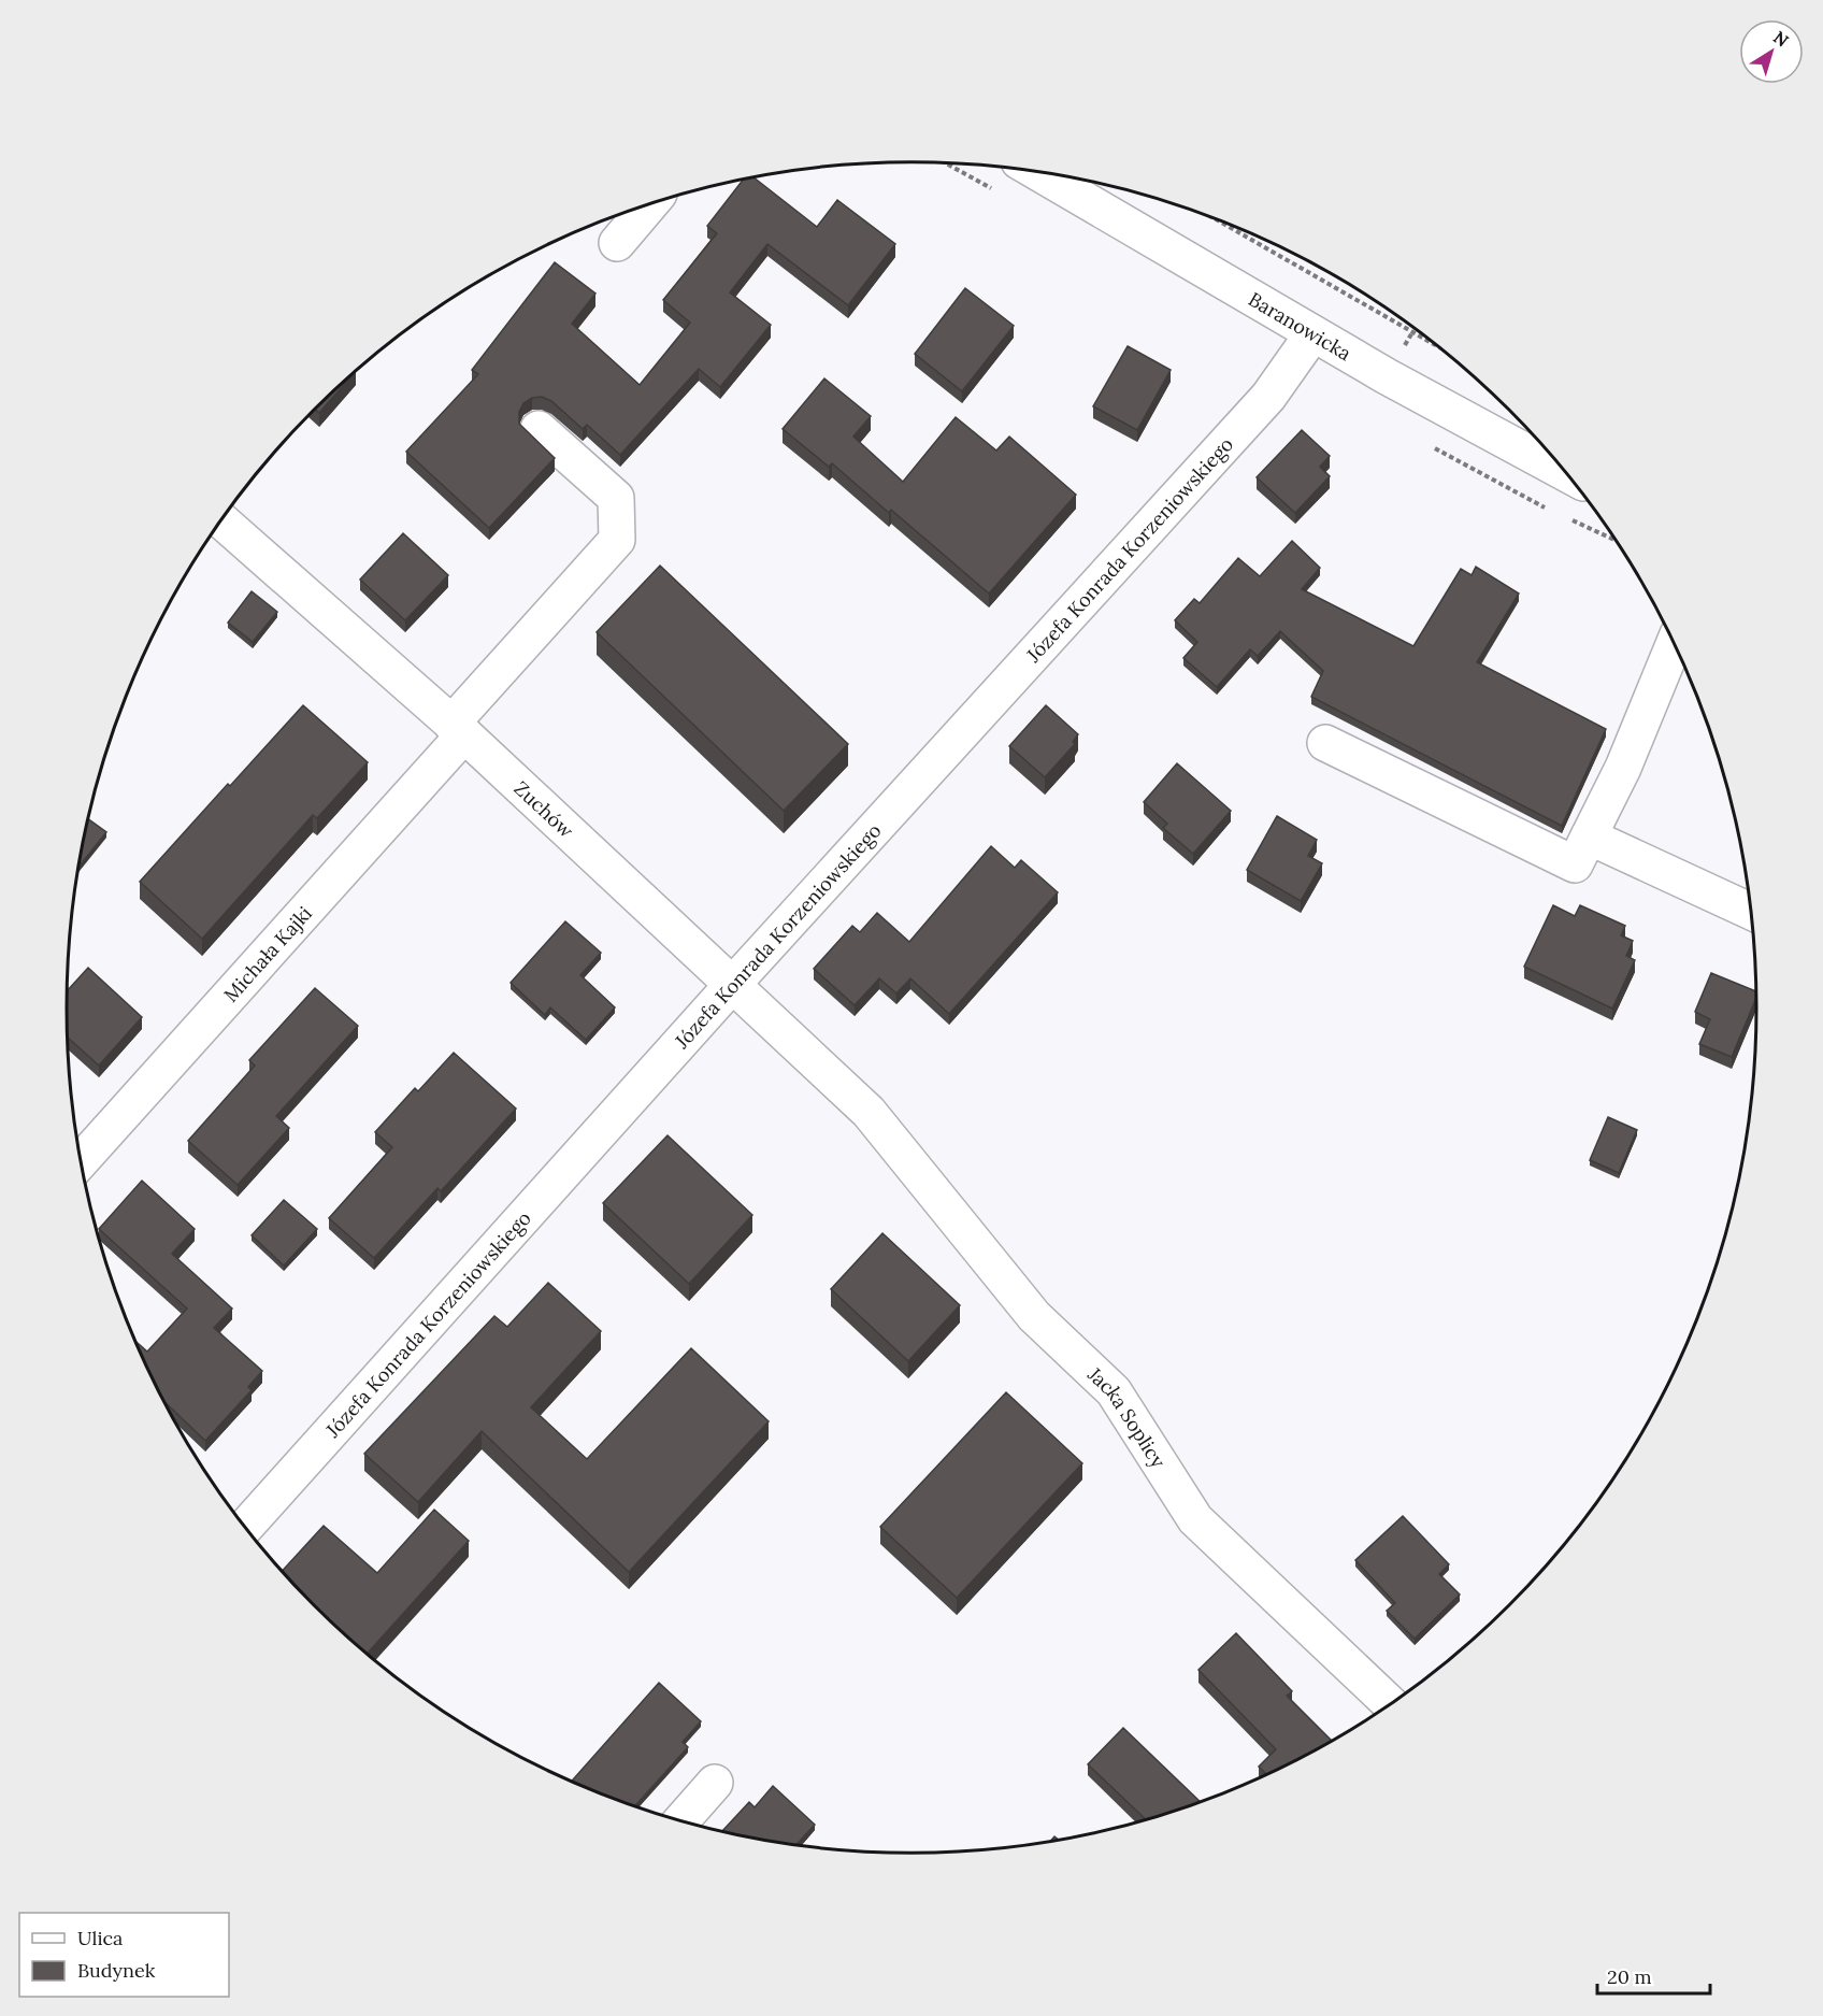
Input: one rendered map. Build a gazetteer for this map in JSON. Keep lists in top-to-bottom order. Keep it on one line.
{"streets":{"street":["Baranowicka","Józefa Konrada Korzeniowskiego","Zuchów","Michała Kajki","Jacka Soplicy"]},"crossings":[["Baranowicka","Józefa Konrada Korzeniowskiego"],["Józefa Konrada Korzeniowskiego","Zuchów"],["Zuchów","Michała Kajki"],["Zuchów","Jacka Soplicy"]],"legend":["Ulica","Budynek"],"scale_bar":"20 m","north":"top right"}
